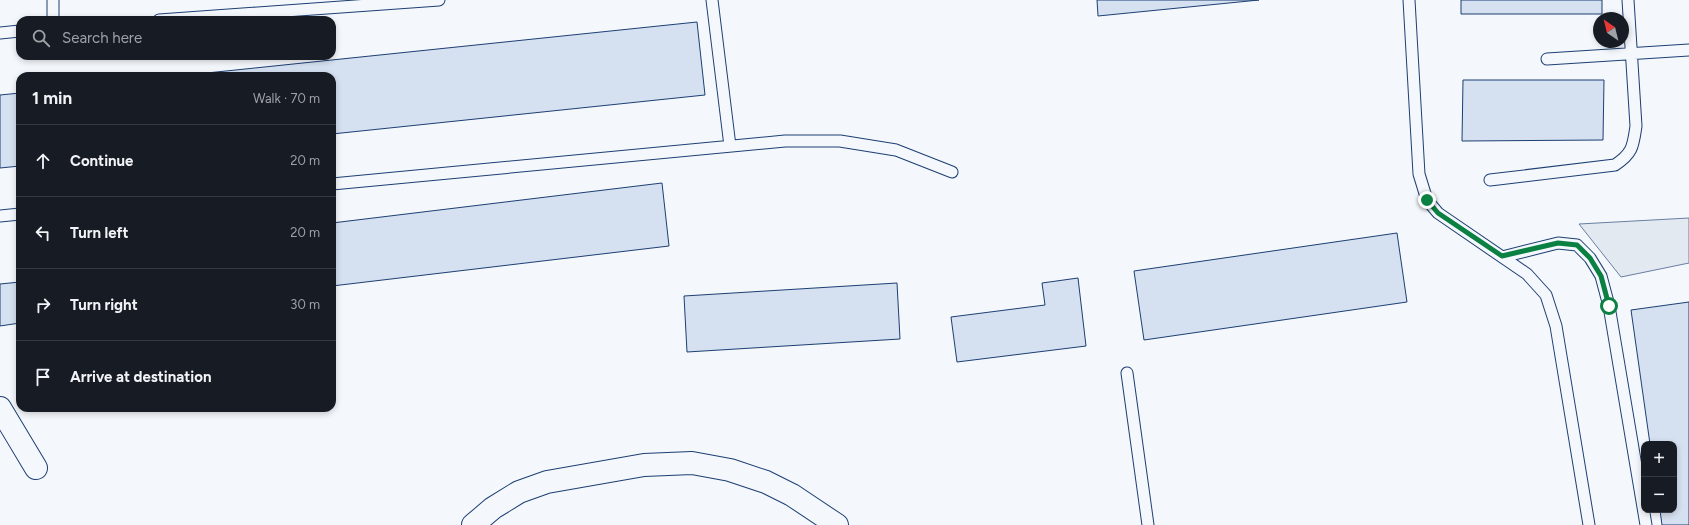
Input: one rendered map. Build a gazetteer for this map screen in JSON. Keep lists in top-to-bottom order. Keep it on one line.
{"north":"top left","page":{"search":"Search here","heading":["1 min","Walk · 70 m"],"list":[["Continue","20 m"],["Turn left","20 m"],["Turn right","30 m"],"Arrive at destination"],"map_buttons":["+","−"]}}
